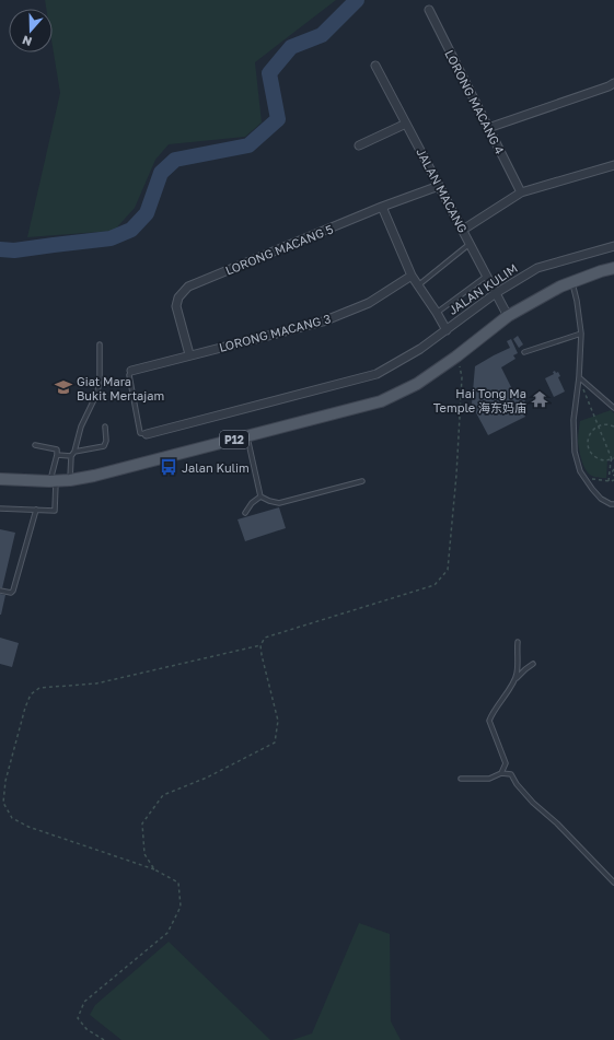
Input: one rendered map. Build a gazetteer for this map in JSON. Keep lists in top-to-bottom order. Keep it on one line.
{"streets":{"main road":["P12"],"street":["LORONG MACANG 4","JALAN MACANG","LORONG MACANG 5","JALAN KULIM","LORONG MACANG 3"]},"crossings":[["JALAN MACANG","LORONG MACANG 5"],["JALAN MACANG","JALAN KULIM"],["JALAN MACANG","P12"],["LORONG MACANG 5","LORONG MACANG 3"]],"places":{"school or university":["Giat Mara Bukit Mertajam"],"temple":["Hai Tong Ma Temple 海东妈庙"],"bus stop":["Jalan Kulim"]},"north":"bottom"}
